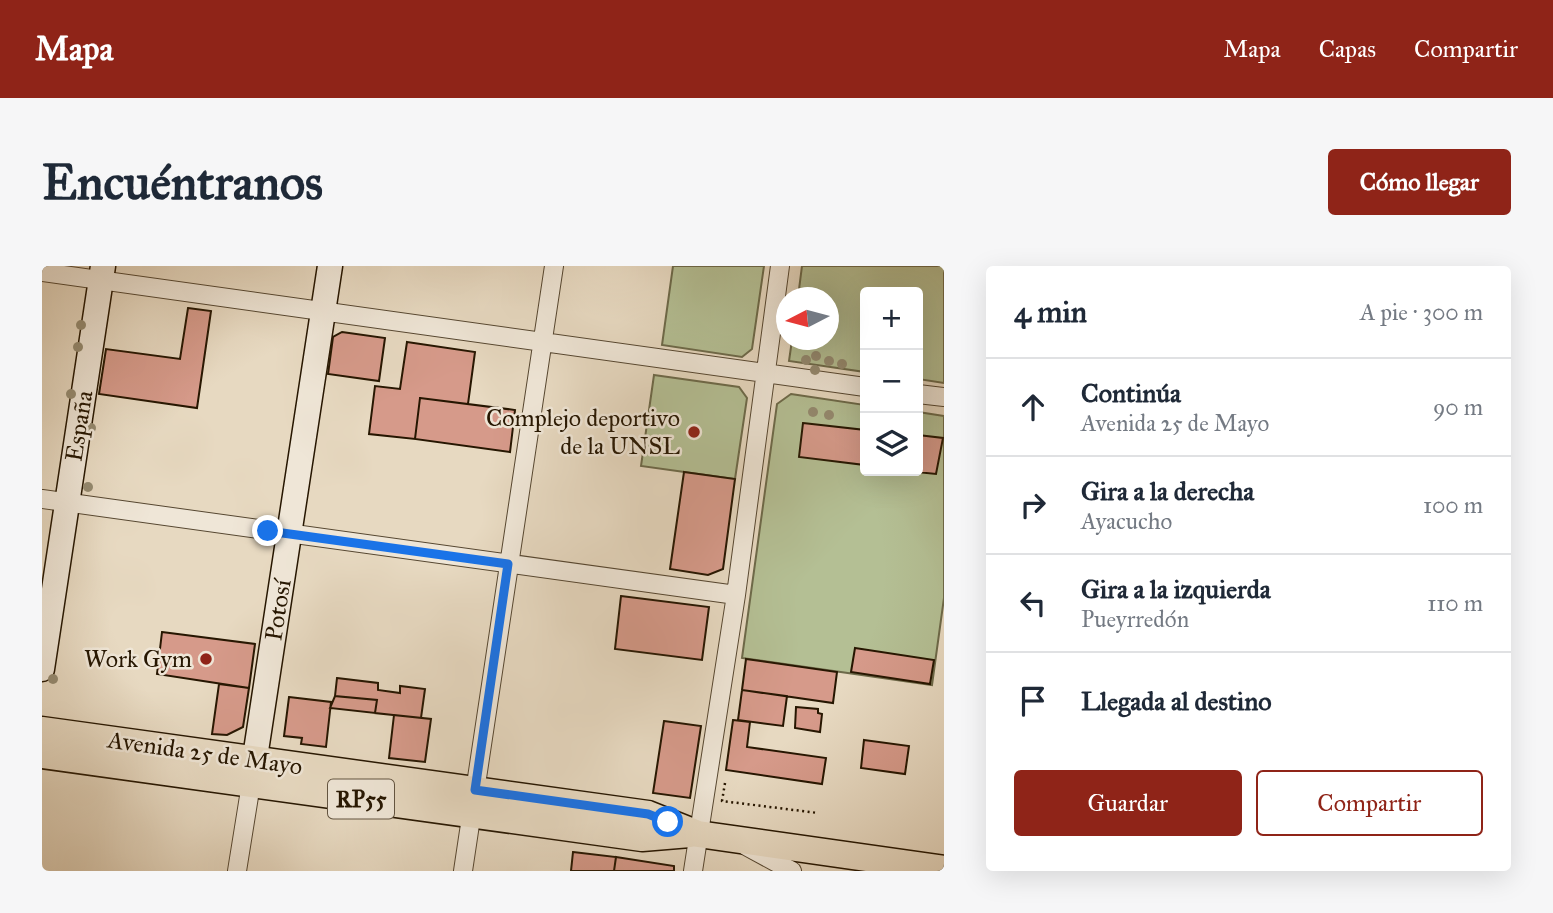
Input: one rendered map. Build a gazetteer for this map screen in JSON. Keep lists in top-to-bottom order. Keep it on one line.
{"streets":{"main road":["España","Potosí","Avenida 25 de Mayo","RP55"]},"crossings":[["Potosí","Avenida 25 de Mayo"]],"places":["Complejo deportivo de la UNSL","Work Gym"],"north":"left","page":{"header":"Mapa","nav":["Mapa","Capas","Compartir"],"buttons":["Cómo llegar",["Guardar","Compartir"]],"title":"Encuéntranos","heading":["4 min","A pie · 300 m"],"map_buttons":["+","−"],"list":[["Continúa","Avenida 25 de Mayo","90 m"],["Gira a la derecha","Ayacucho","100 m"],["Gira a la izquierda","Pueyrredón","110 m"],"Llegada al destino"]}}
